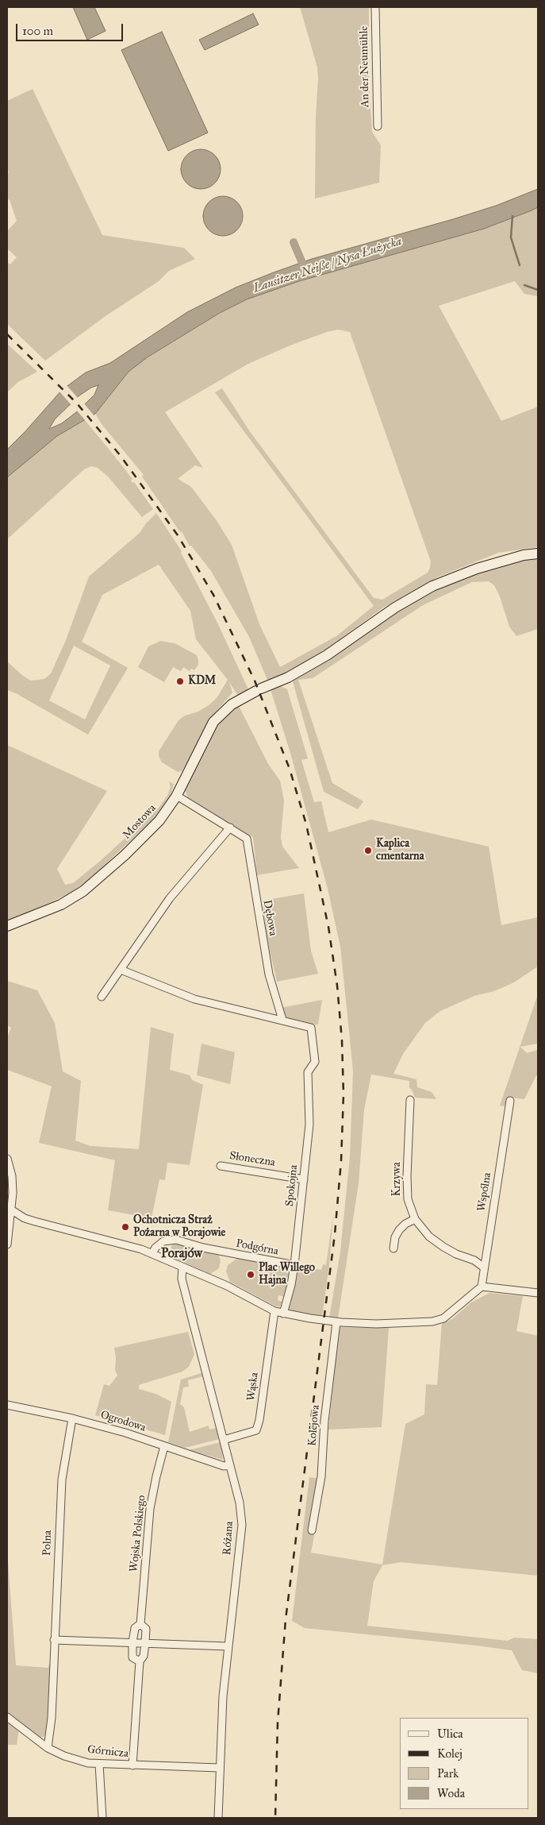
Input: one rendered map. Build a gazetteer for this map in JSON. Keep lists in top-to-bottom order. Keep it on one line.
{"streets":{"street":["An der Neumühle","Mostowa","Dębowa","Słoneczna","Krzywa","Spokojna","Wspólna","Podgórna","Wąska","Ogrodowa","Kolejowa","Wojska Polskiego","Różana","Polna","Górnicza"]},"crossings":[["Mostowa","Dębowa"],["Dębowa","Spokojna"],["Słoneczna","Spokojna"],["Krzywa","Wspólna"],["Spokojna","Podgórna"],["Wąska","Różana"],["Ogrodowa","Wojska Polskiego"],["Ogrodowa","Różana"],["Ogrodowa","Polna"],["Wojska Polskiego","Górnicza"],["Różana","Górnicza"],["Polna","Górnicza"]],"districts":["Porajów"],"water":["Lausitzer Neiße / Nysa Łużycka"],"places":["KDM","Kaplica cmentarna","Ochotnicza Straż Pożarna w Porajowie","Plac Willego Hajna"],"legend":["Ulica","Kolej","Park","Woda"],"scale_bar":"100 m"}
